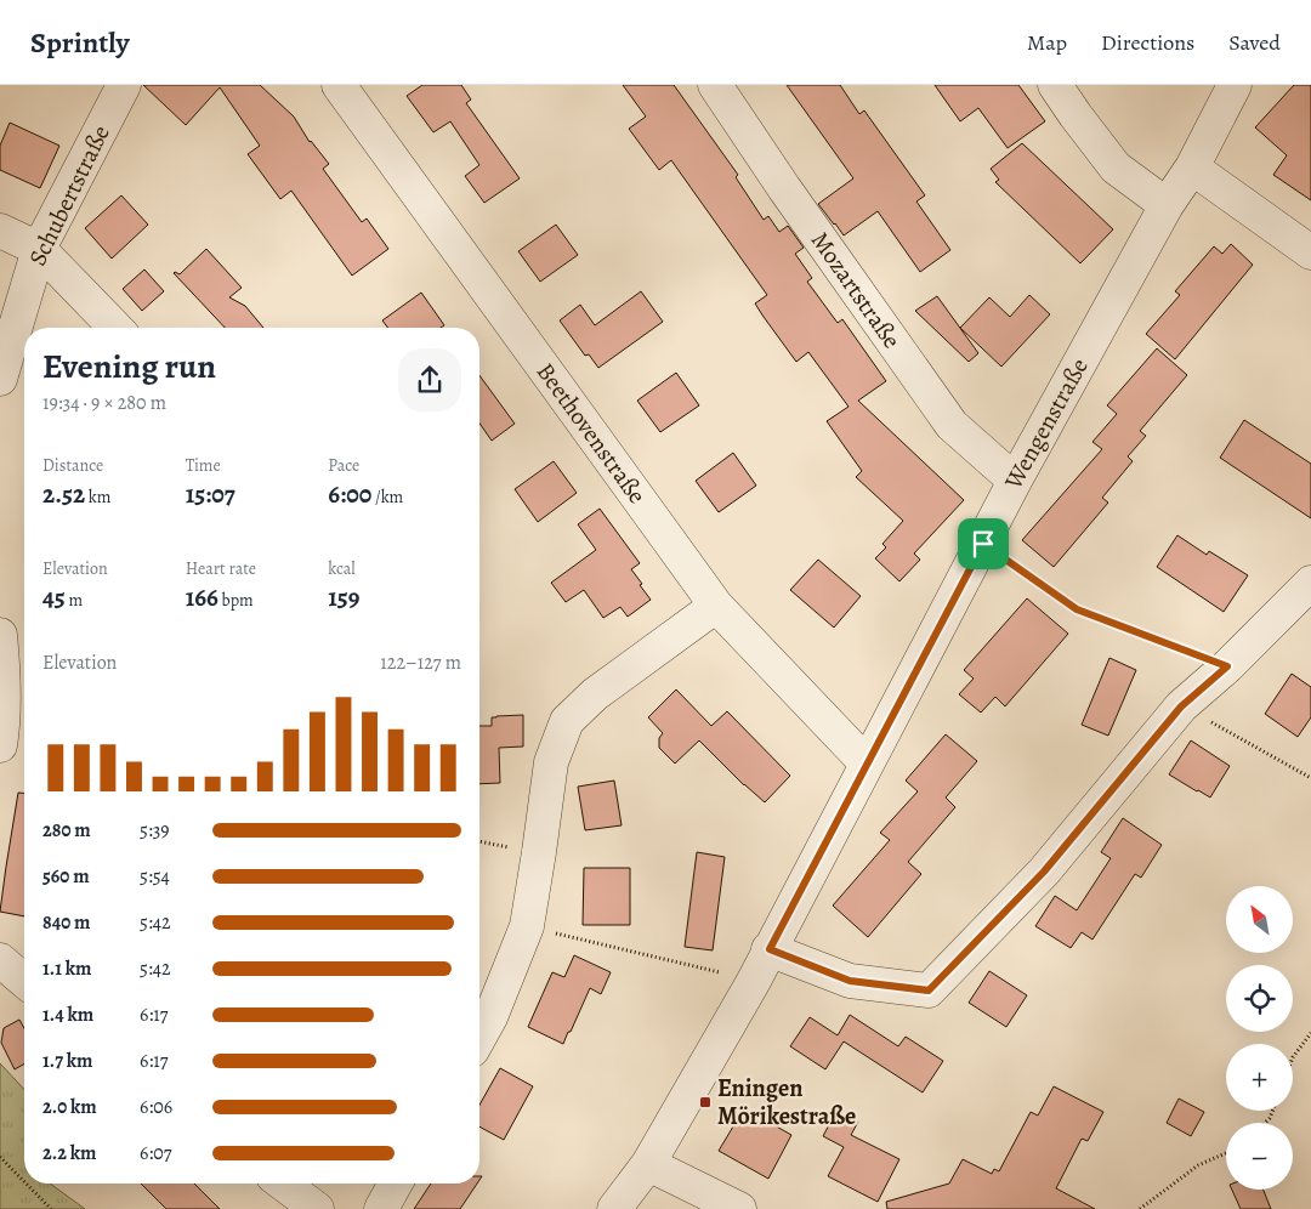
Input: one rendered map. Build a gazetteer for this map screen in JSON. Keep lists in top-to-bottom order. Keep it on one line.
{"streets":{"street":["Schubertstraße","Mozartstraße","Wengenstraße","Beethovenstraße"]},"crossings":[["Mozartstraße","Wengenstraße"],["Wengenstraße","Beethovenstraße"]],"places":{"transit":["Eningen Mörikestraße"]},"north":"top left","page":{"header":"Sprintly","nav":["Map","Directions","Saved"],"heading":["Evening run","19:34 · 9 × 280 m"],"stats":[["Distance","2.52 km"],["Time","15:07"],["Pace","6:00 /km"],["Elevation","45 m"],["Heart rate","166 bpm"],["kcal","159"]],"chart":["Elevation","122–127 m"],"list":[{"name":"280 m","note":"5:39"},{"name":"560 m","note":"5:54"},{"name":"840 m","note":"5:42"},{"name":"1.1 km","note":"5:42"},{"name":"1.4 km","note":"6:17"},{"name":"1.7 km","note":"6:17"},{"name":"2.0 km","note":"6:06"},{"name":"2.2 km","note":"6:07"}],"map_buttons":["+","−"]}}
